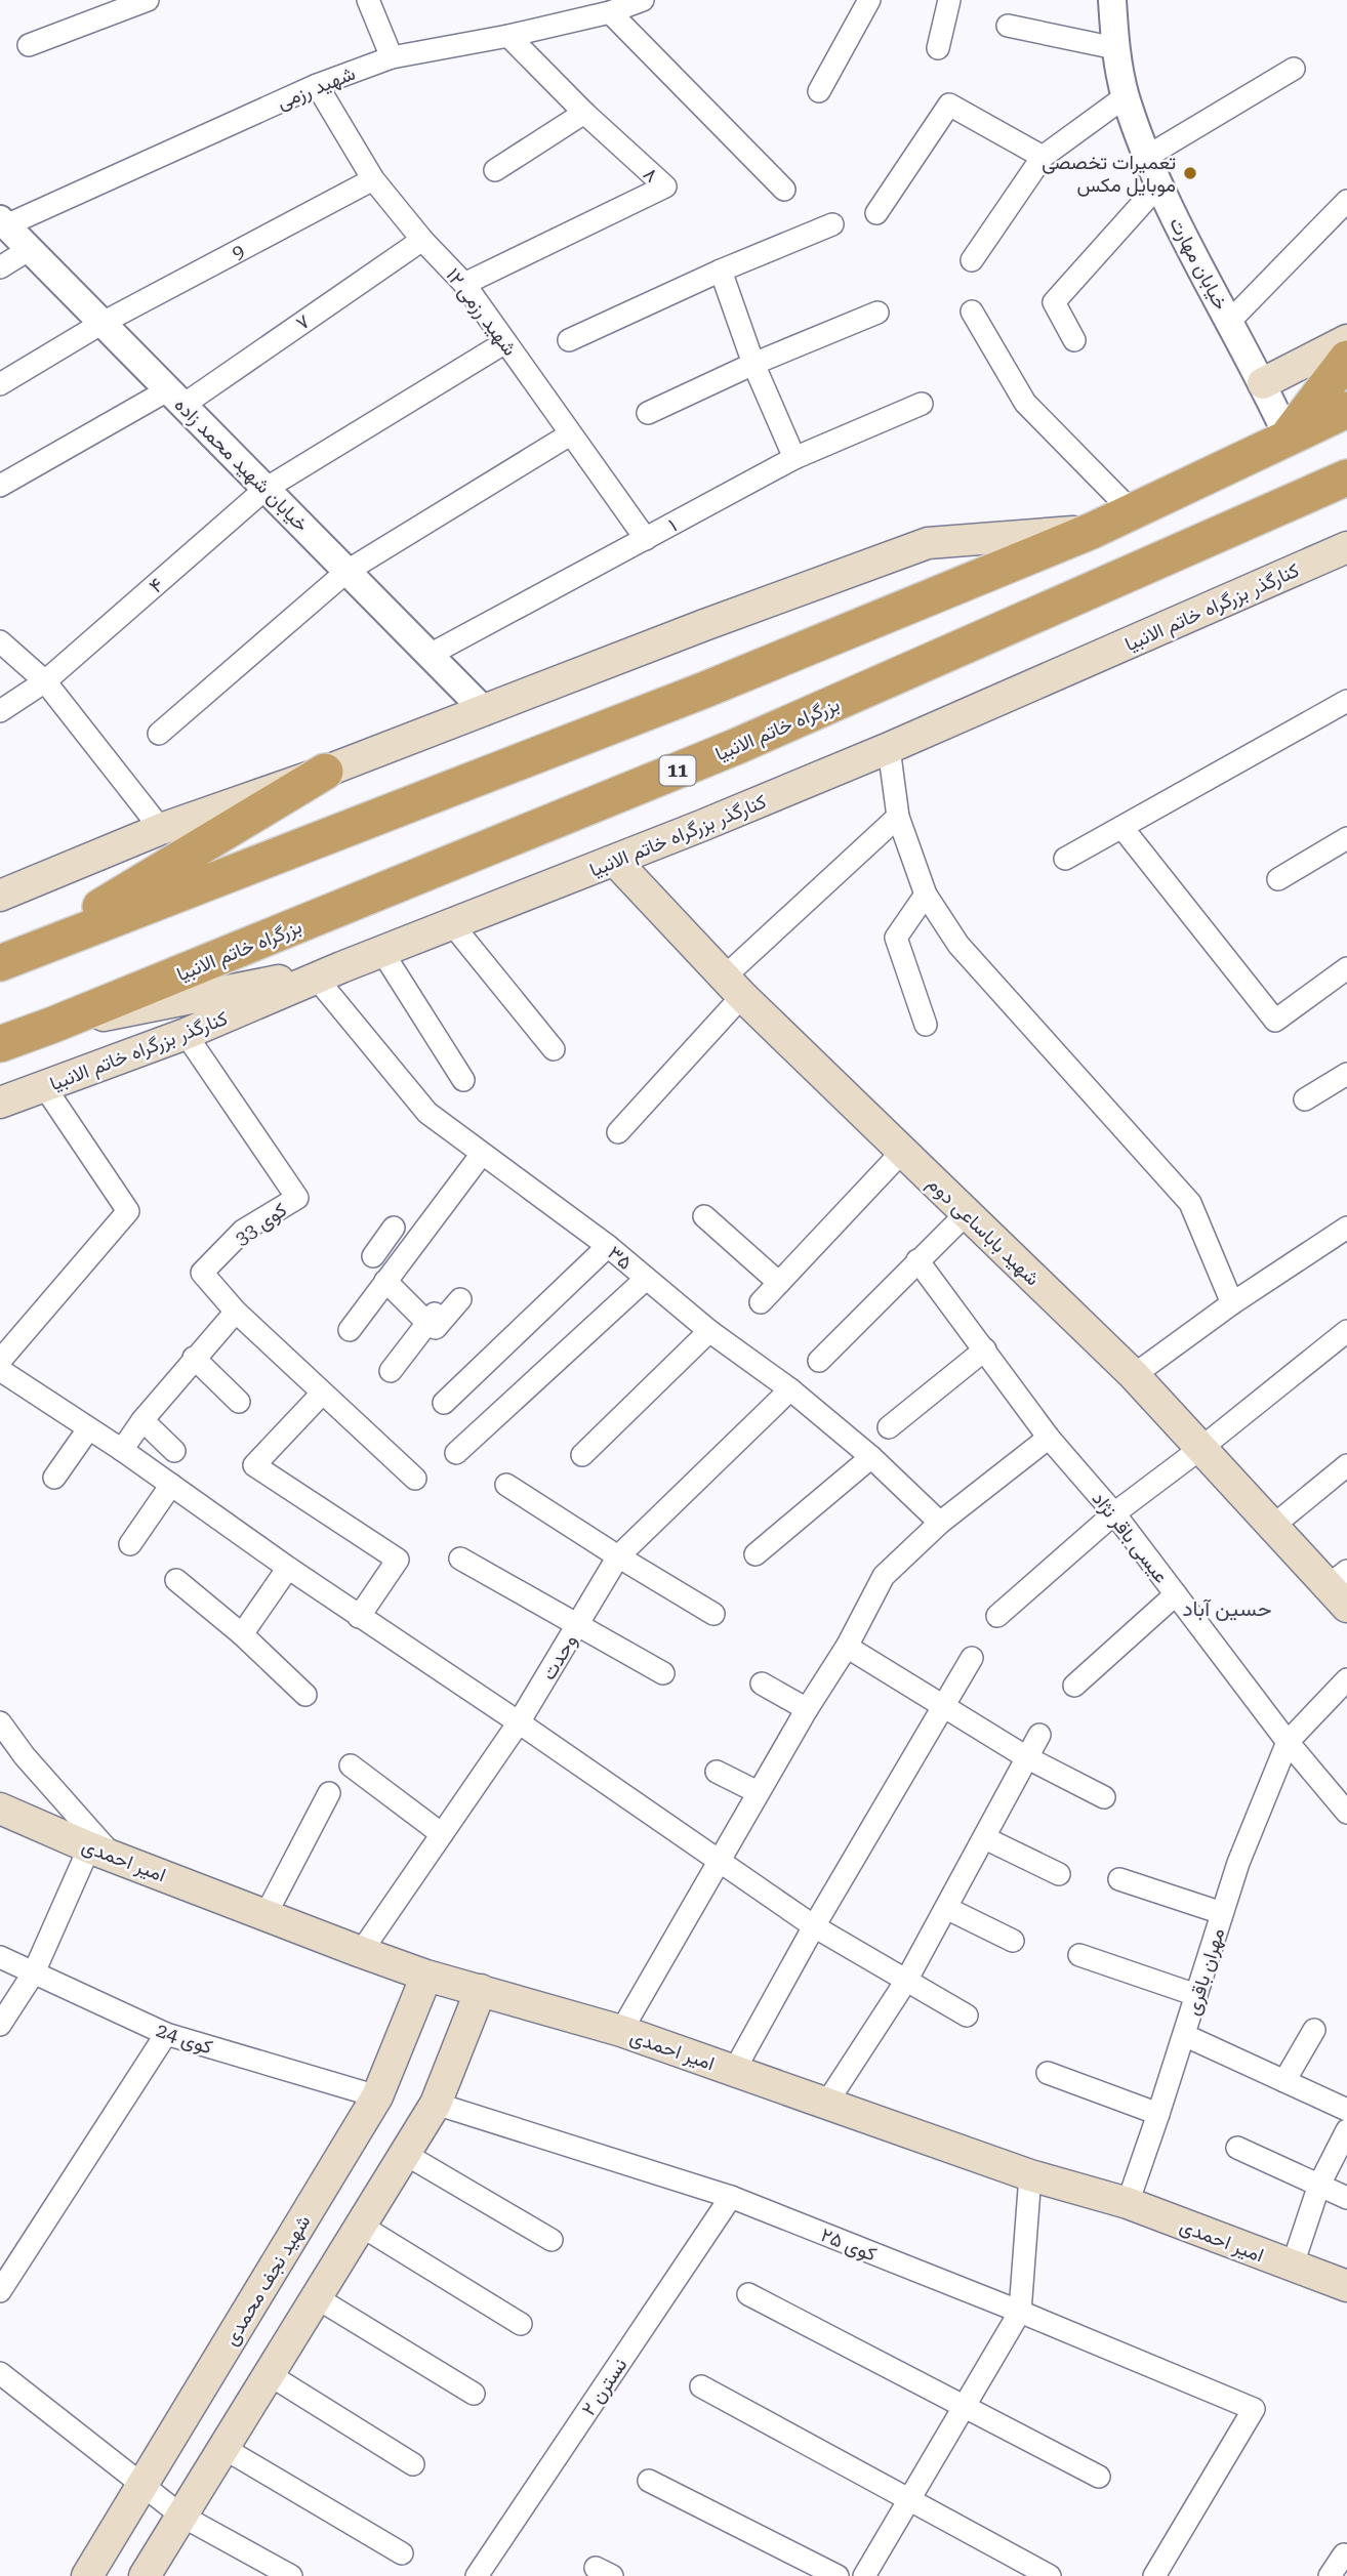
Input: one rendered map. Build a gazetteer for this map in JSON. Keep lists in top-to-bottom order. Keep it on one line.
{"streets":{"highway":["بزرگراه خاتم الانبیا","11"],"main road":["کنارگذر بزرگراه خاتم الانبیا","شهید باباساعی دوم","امیر احمدی","شهید نجف محمدی"],"street":["شهید رزمی","۸","9","خیابان مهارت","شهید رزمی ۱۲","۷","خیابان شهید محمد زاده","۱","۴","کوی 33","۳۵","عیسی باقر نژاد","وحدت","مهران باقری","کوی 24","کوی ۲۵","نسترن ۲"]},"crossings":[["شهید رزمی","۸"],["شهید رزمی","شهید رزمی ۱۲"],["شهید رزمی","خیابان شهید محمد زاده"],["۸","شهید رزمی ۱۲"],["9","شهید رزمی ۱۲"],["9","خیابان شهید محمد زاده"],["شهید رزمی ۱۲","۷"],["شهید رزمی ۱۲","۱"],["شهید رزمی ۱۲","۴"],["۷","خیابان شهید محمد زاده"],["خیابان شهید محمد زاده","۱"],["خیابان شهید محمد زاده","۴"],["کنارگذر بزرگراه خاتم الانبیا","کوی 33"],["کنارگذر بزرگراه خاتم الانبیا","شهید باباساعی دوم"],["کنارگذر بزرگراه خاتم الانبیا","۳۵"],["۳۵","وحدت"],["عیسی باقر نژاد","مهران باقری"],["وحدت","امیر احمدی"],["امیر احمدی","مهران باقری"],["امیر احمدی","شهید نجف محمدی"],["کوی 24","شهید نجف محمدی"],["کوی ۲۵","نسترن ۲"]],"districts":["حسین آباد"],"places":["تعمیرات تخصصی موبایل مکس"]}
